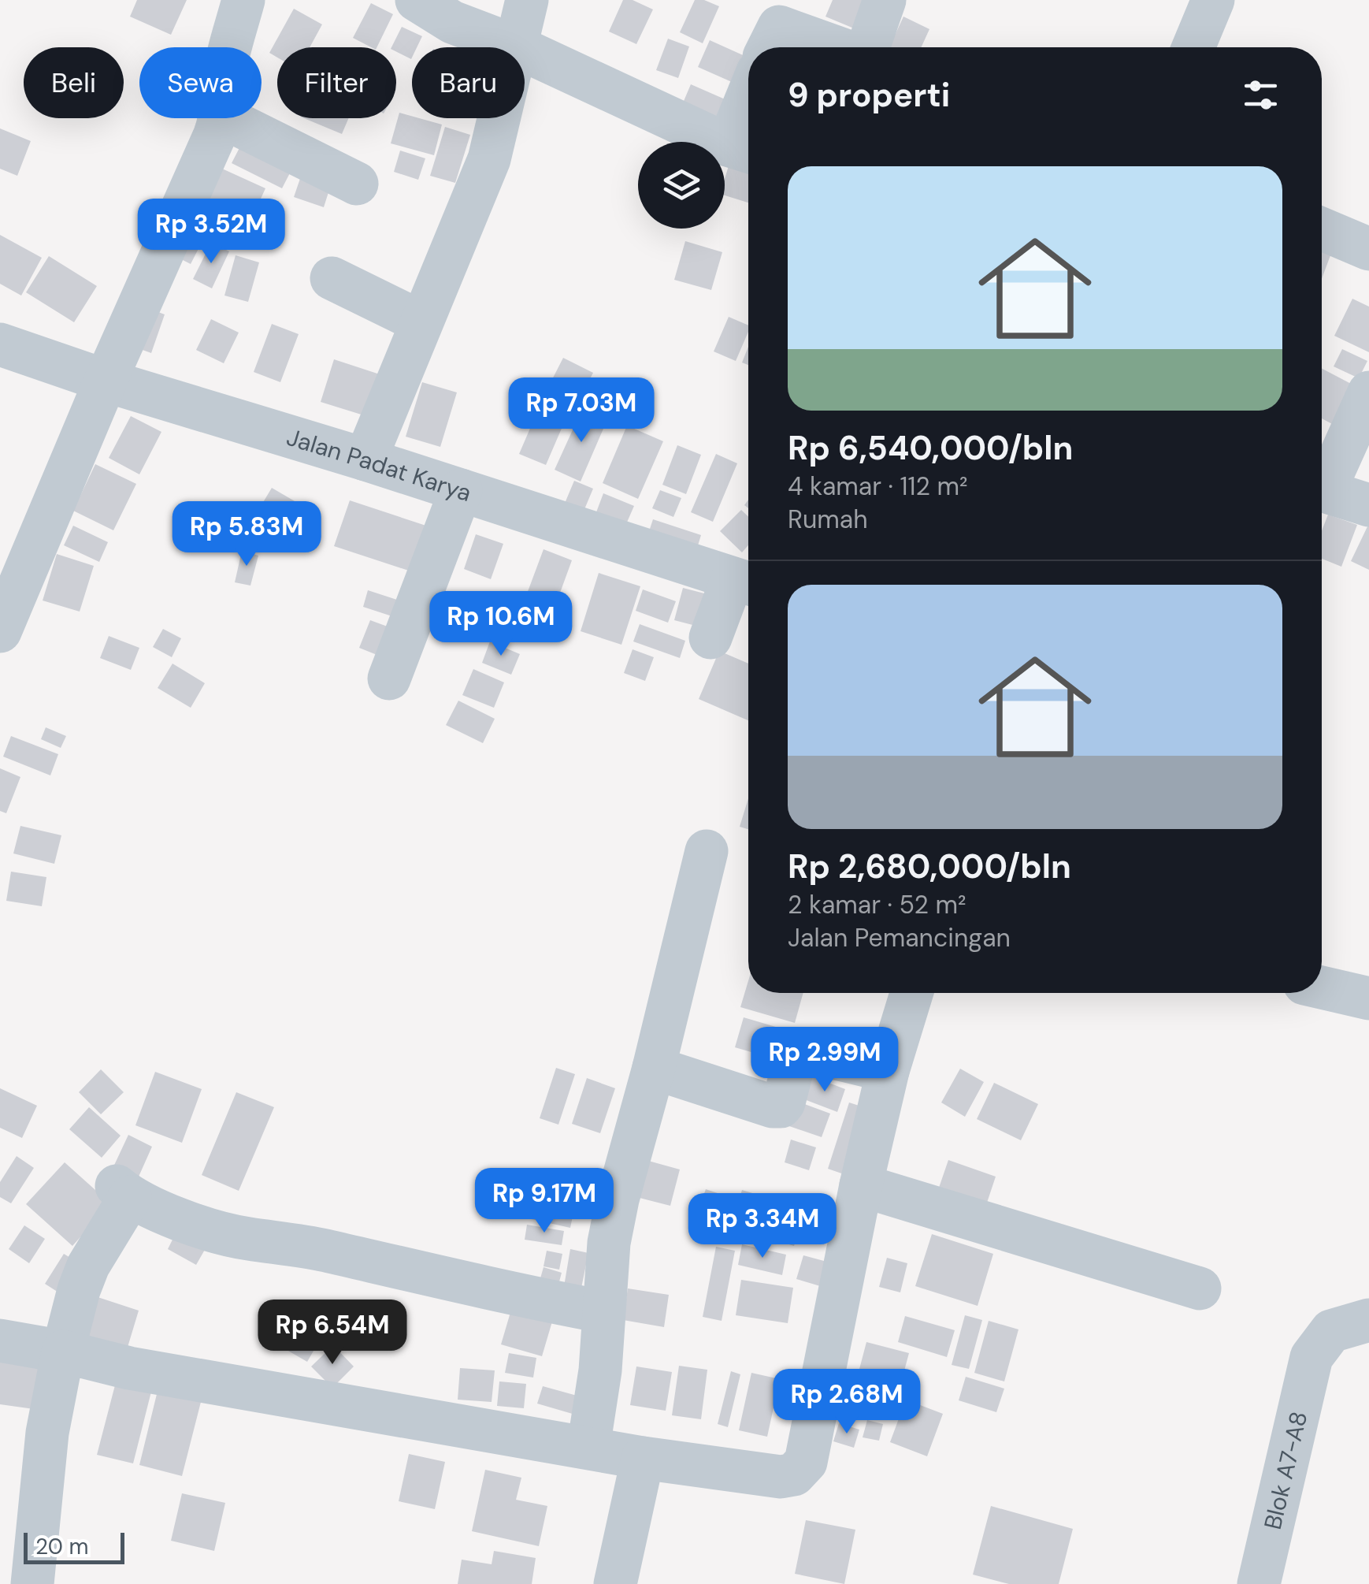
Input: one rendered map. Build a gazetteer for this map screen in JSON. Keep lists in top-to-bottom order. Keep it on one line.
{"streets":{"street":["Jalan Padat Karya","Blok A7-A8"]},"scale_bar":"20 m","page":{"chip":["Beli","Sewa","Filter","Baru"],"heading":"9 properti","list":[{"name":"Rp 6,540,000/bln","note":"4 kamar · 112 m² · Rumah"},{"name":"Rp 2,680,000/bln","note":"2 kamar · 52 m² · Jalan Pemancingan"}],"price":["Rp 3.52M","Rp 7.03M","Rp 5.83M","Rp 10.6M","Rp 2.99M","Rp 9.17M","Rp 3.34M","Rp 6.54M","Rp 2.68M"],"scale":"20 m"}}
